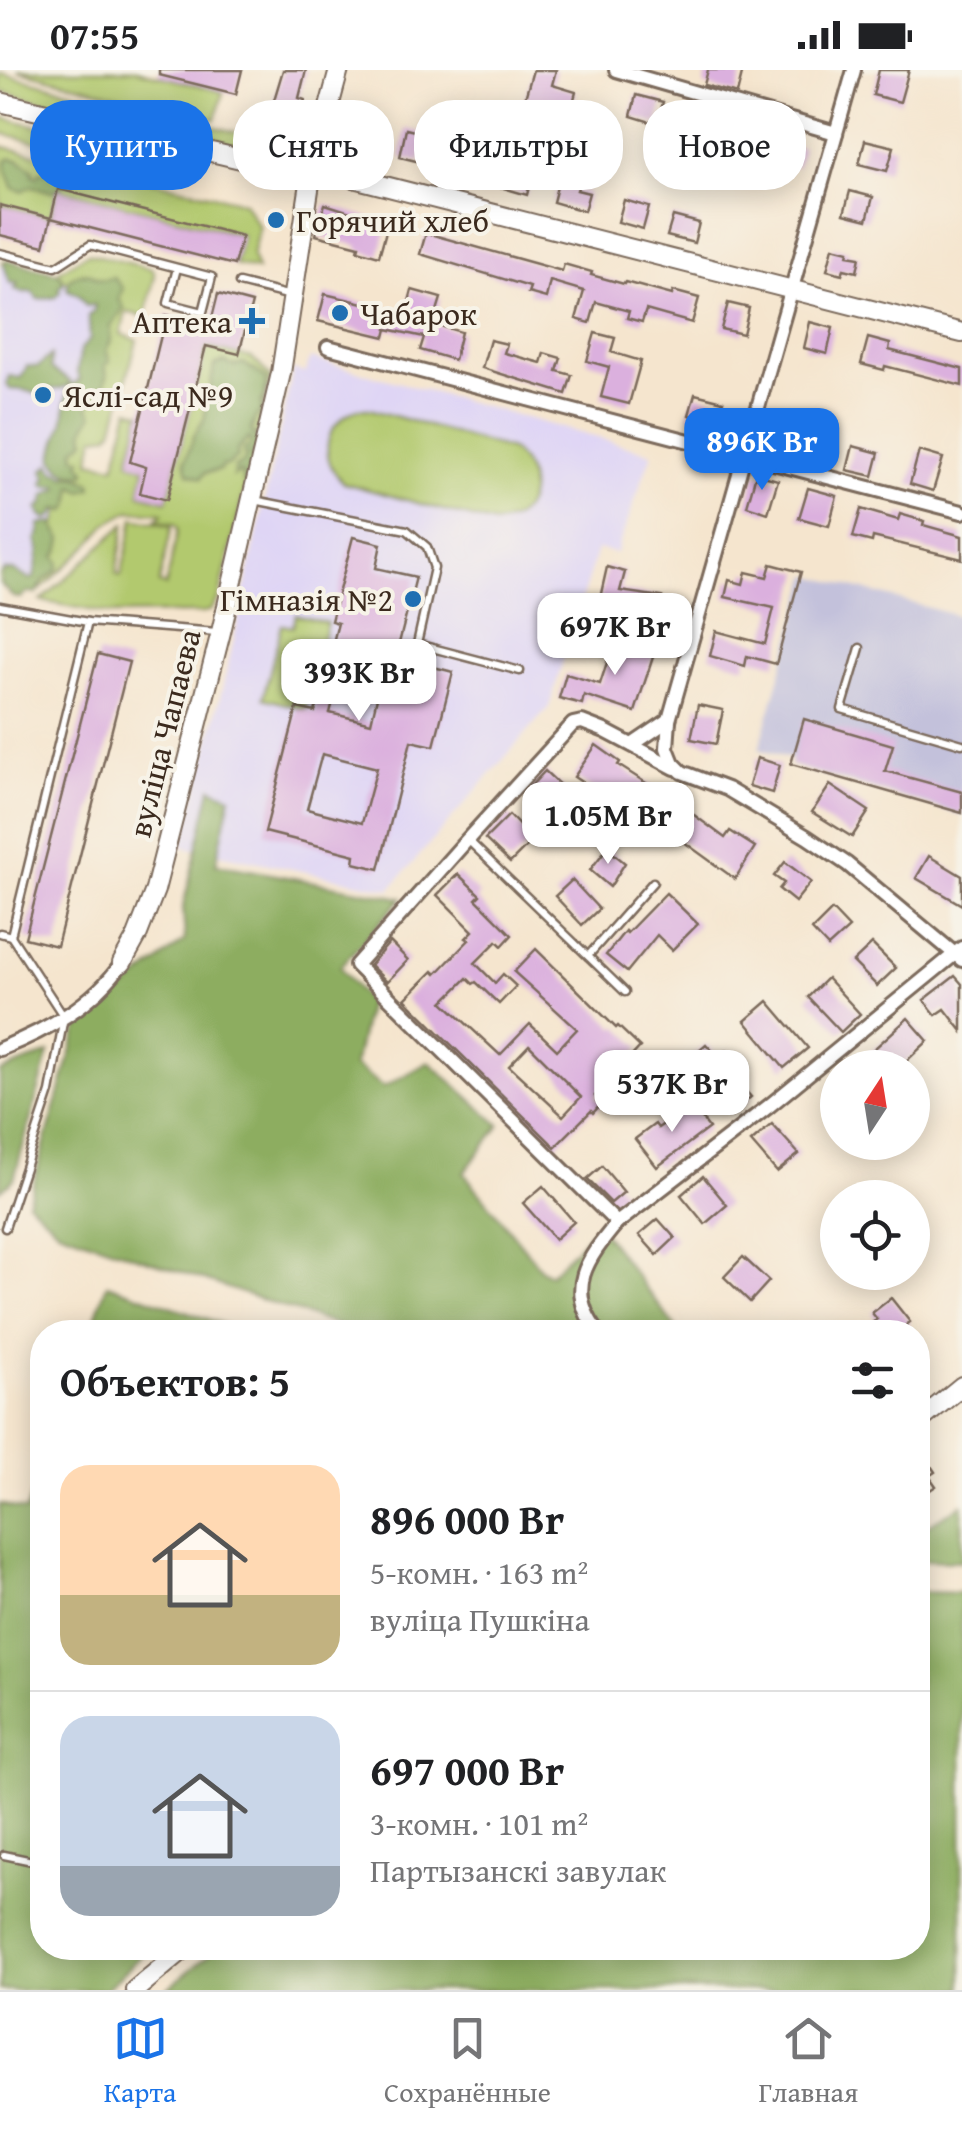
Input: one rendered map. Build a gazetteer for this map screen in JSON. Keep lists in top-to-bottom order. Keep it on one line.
{"streets":{"main road":["вуліца Чапаева"]},"places":{"other":["Горячий хлеб","Чабарок","Яслі-сад №9","Гімназія №2"],"health":["Аптека"]},"north":"top","page":{"status":"07:55","chip":["Купить","Снять","Фильтры","Новое"],"price":["896K Br","697K Br","393K Br","1.05M Br","537K Br"],"heading":"Объектов: 5","list":[{"name":"896 000 Br","note":"5-комн. · 163 m² · вуліца Пушкіна"},{"name":"697 000 Br","note":"3-комн. · 101 m² · Партызанскі завулак"}],"tabs":["Карта","Сохранённые","Главная"]}}
